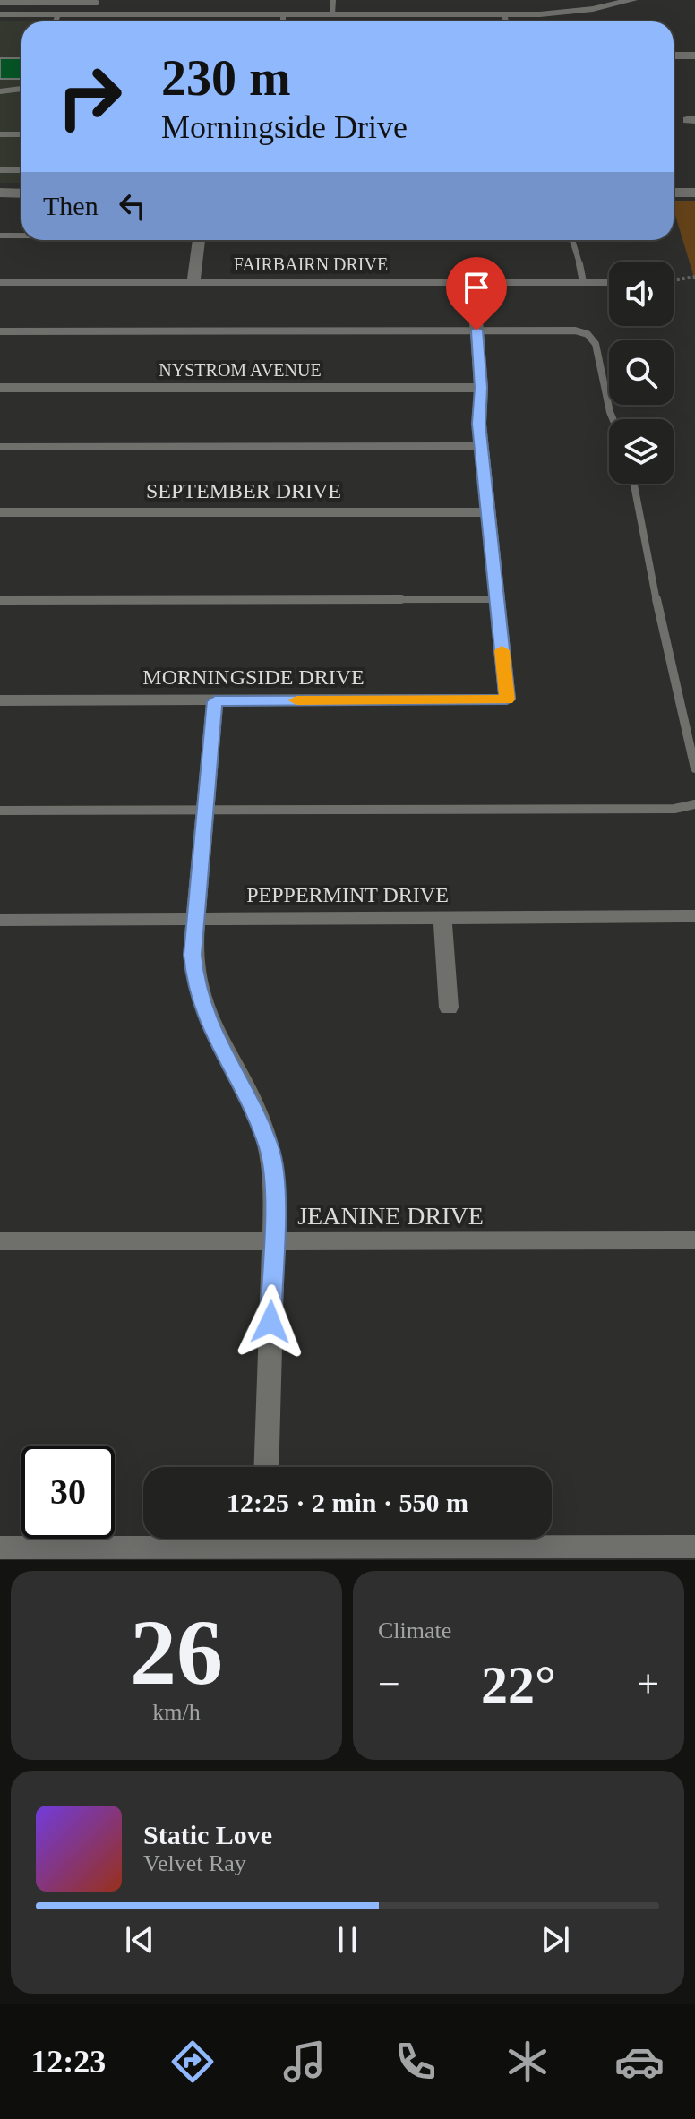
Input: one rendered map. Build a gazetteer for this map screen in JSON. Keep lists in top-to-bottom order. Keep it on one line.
{"streets":{"street":["FAIRBAIRN DRIVE","NYSTROM AVENUE","SEPTEMBER DRIVE","MORNINGSIDE DRIVE","PEPPERMINT DRIVE","JEANINE DRIVE"]},"page":{"turn":["230 m","Morningside Drive"],"then":"Then","limit":"30","trip":"12:25 · 2 min · 550 m","tile":[["26","km/h"],"Climate"],"heat":["−","22°","+"],"song":["Static Love","Velvet Ray"],"tabs":"12:23"}}
